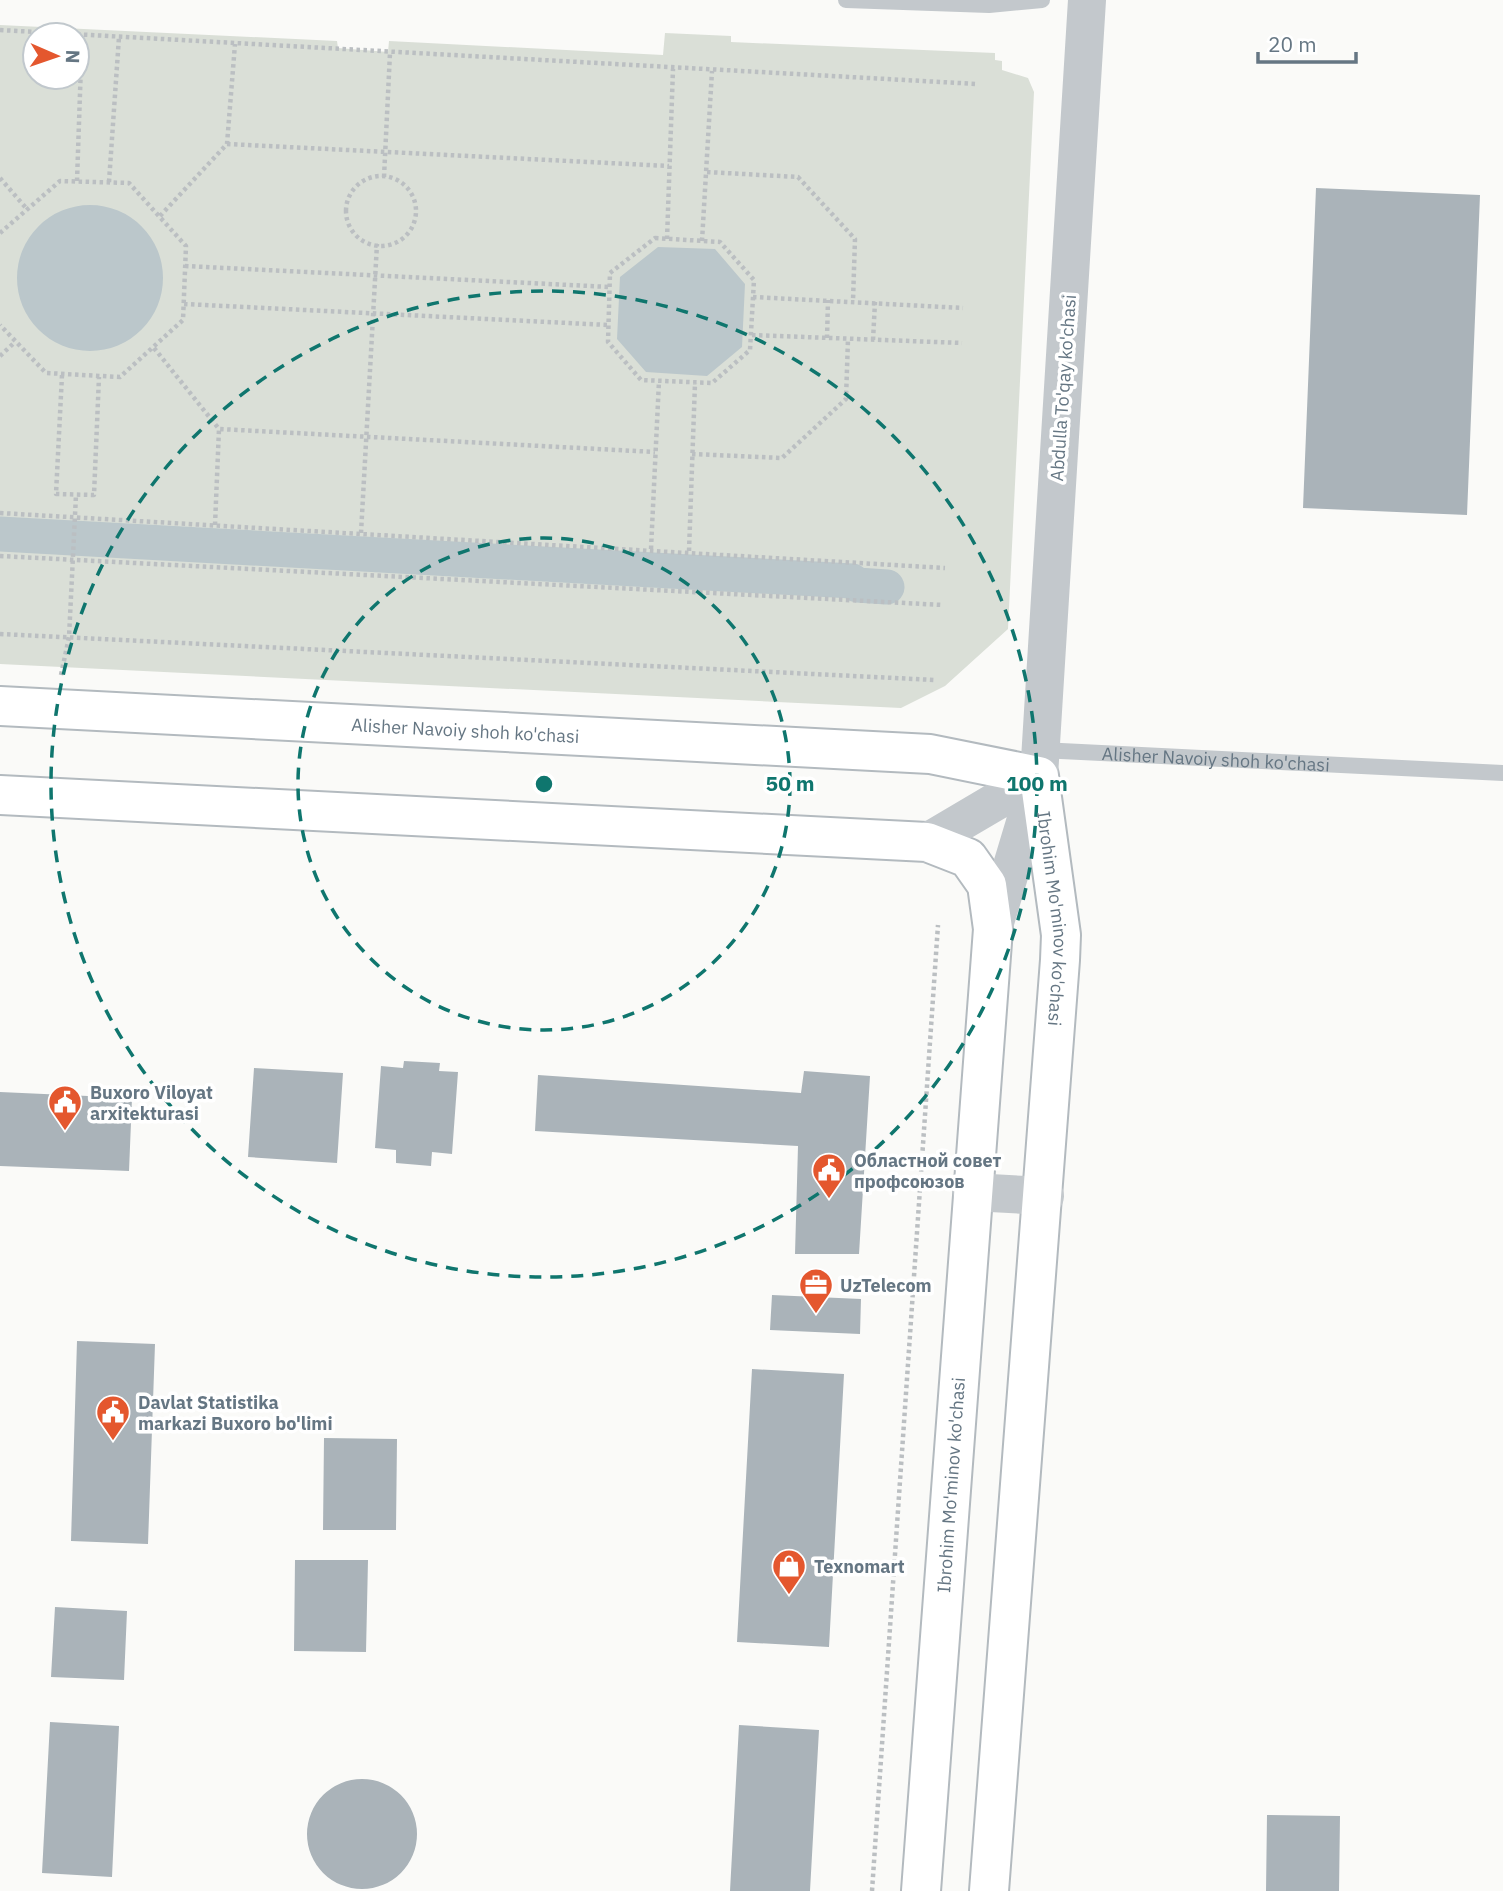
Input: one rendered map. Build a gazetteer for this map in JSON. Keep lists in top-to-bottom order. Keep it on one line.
{"streets":{"main road":["Alisher Navoiy shoh ko'chasi","Ibrohim Mo'minov ko'chasi"],"street":["Abdulla To'qay ko'chasi"]},"crossings":[["Abdulla To'qay ko'chasi","Alisher Navoiy shoh ko'chasi"],["Abdulla To'qay ko'chasi","Ibrohim Mo'minov ko'chasi"],["Alisher Navoiy shoh ko'chasi","Ibrohim Mo'minov ko'chasi"]],"places":{"public building":["Buxoro Viloyat arxitekturasi","Областной совет профсоюзов","Davlat Statistika markazi Buxoro bo'limi"],"office":["UzTelecom"],"shop":["Texnomart"]},"scale_bar":"20 m","north":"right","rings":["50 m","100 m"]}
